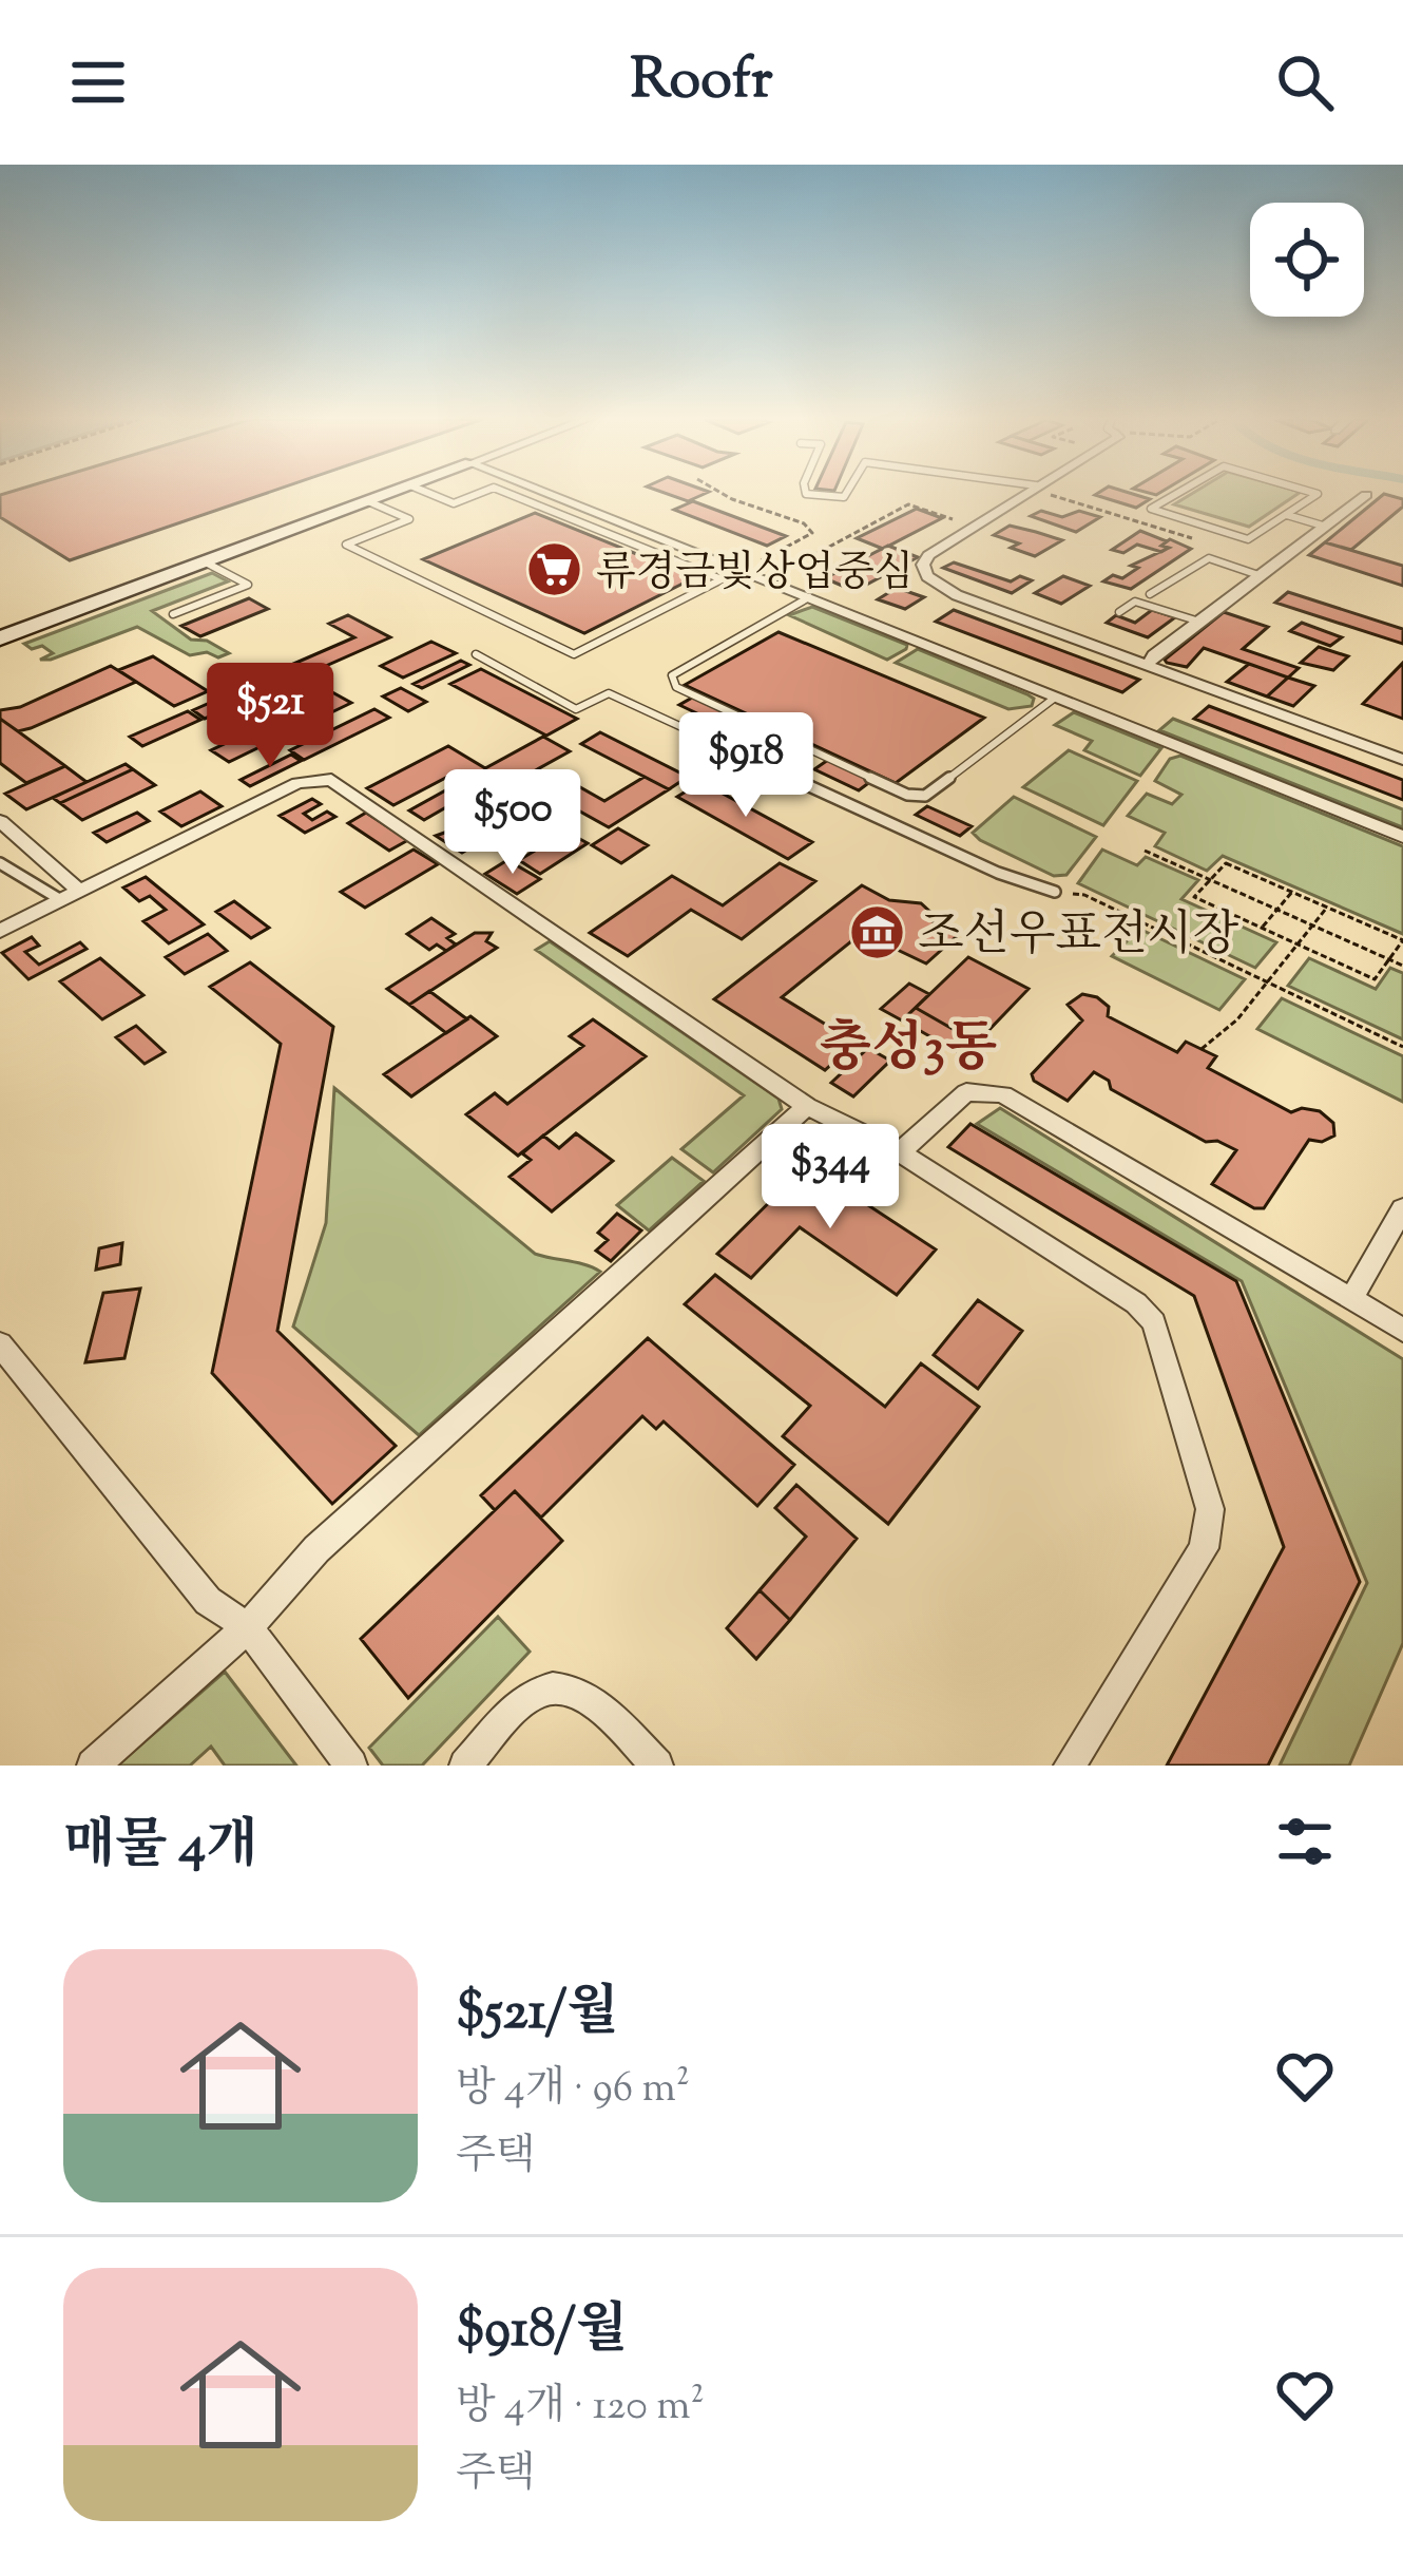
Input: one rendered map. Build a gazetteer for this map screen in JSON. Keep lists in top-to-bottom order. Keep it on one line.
{"districts":["충성3동"],"places":{"supermarket":["류경금빛상업중심"],"museum":["조선우표전시장"]},"page":{"header":"Roofr","price":["$521","$918","$500","$344"],"heading":"매물 4개","list":[{"name":"$521/월","note":"방 4개 · 96 m² · 주택"},{"name":"$918/월","note":"방 4개 · 120 m² · 주택"}]}}
